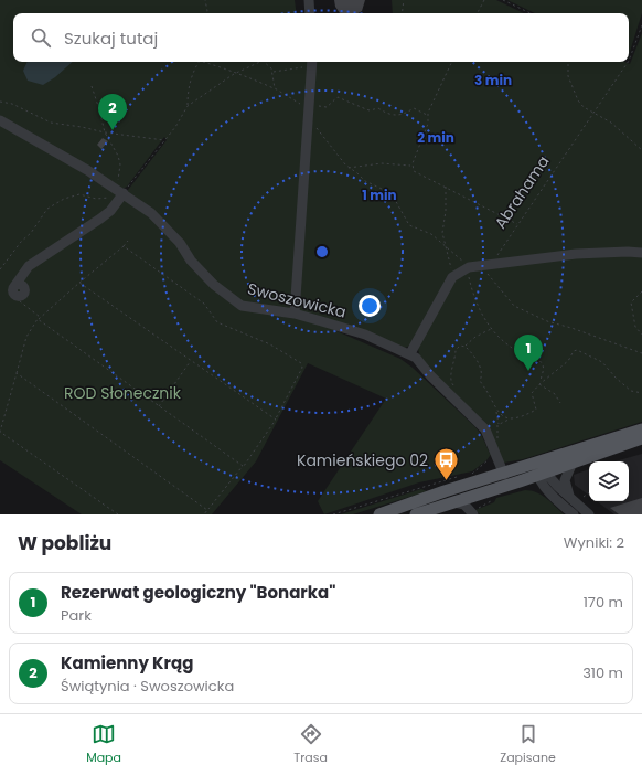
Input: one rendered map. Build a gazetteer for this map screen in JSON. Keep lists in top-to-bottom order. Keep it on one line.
{"streets":{"street":["Swoszowicka"],"path":["Abrahama"]},"parks":["ROD Słonecznik"],"places":{"bus stop":["Kamieńskiego 02"]},"page":{"search":"Szukaj tutaj","pins":["2","1"],"heading":["W pobliżu","Wyniki: 2"],"list":[{"mark":"1","name":"Rezerwat geologiczny \"Bonarka\"","note":"Park","value":"170 m"},{"mark":"2","name":"Kamienny Krąg","note":"Świątynia · Swoszowicka","value":"310 m"}],"nav":["Mapa","Trasa","Zapisane"]},"rings":["3 min","2 min","1 min"]}
